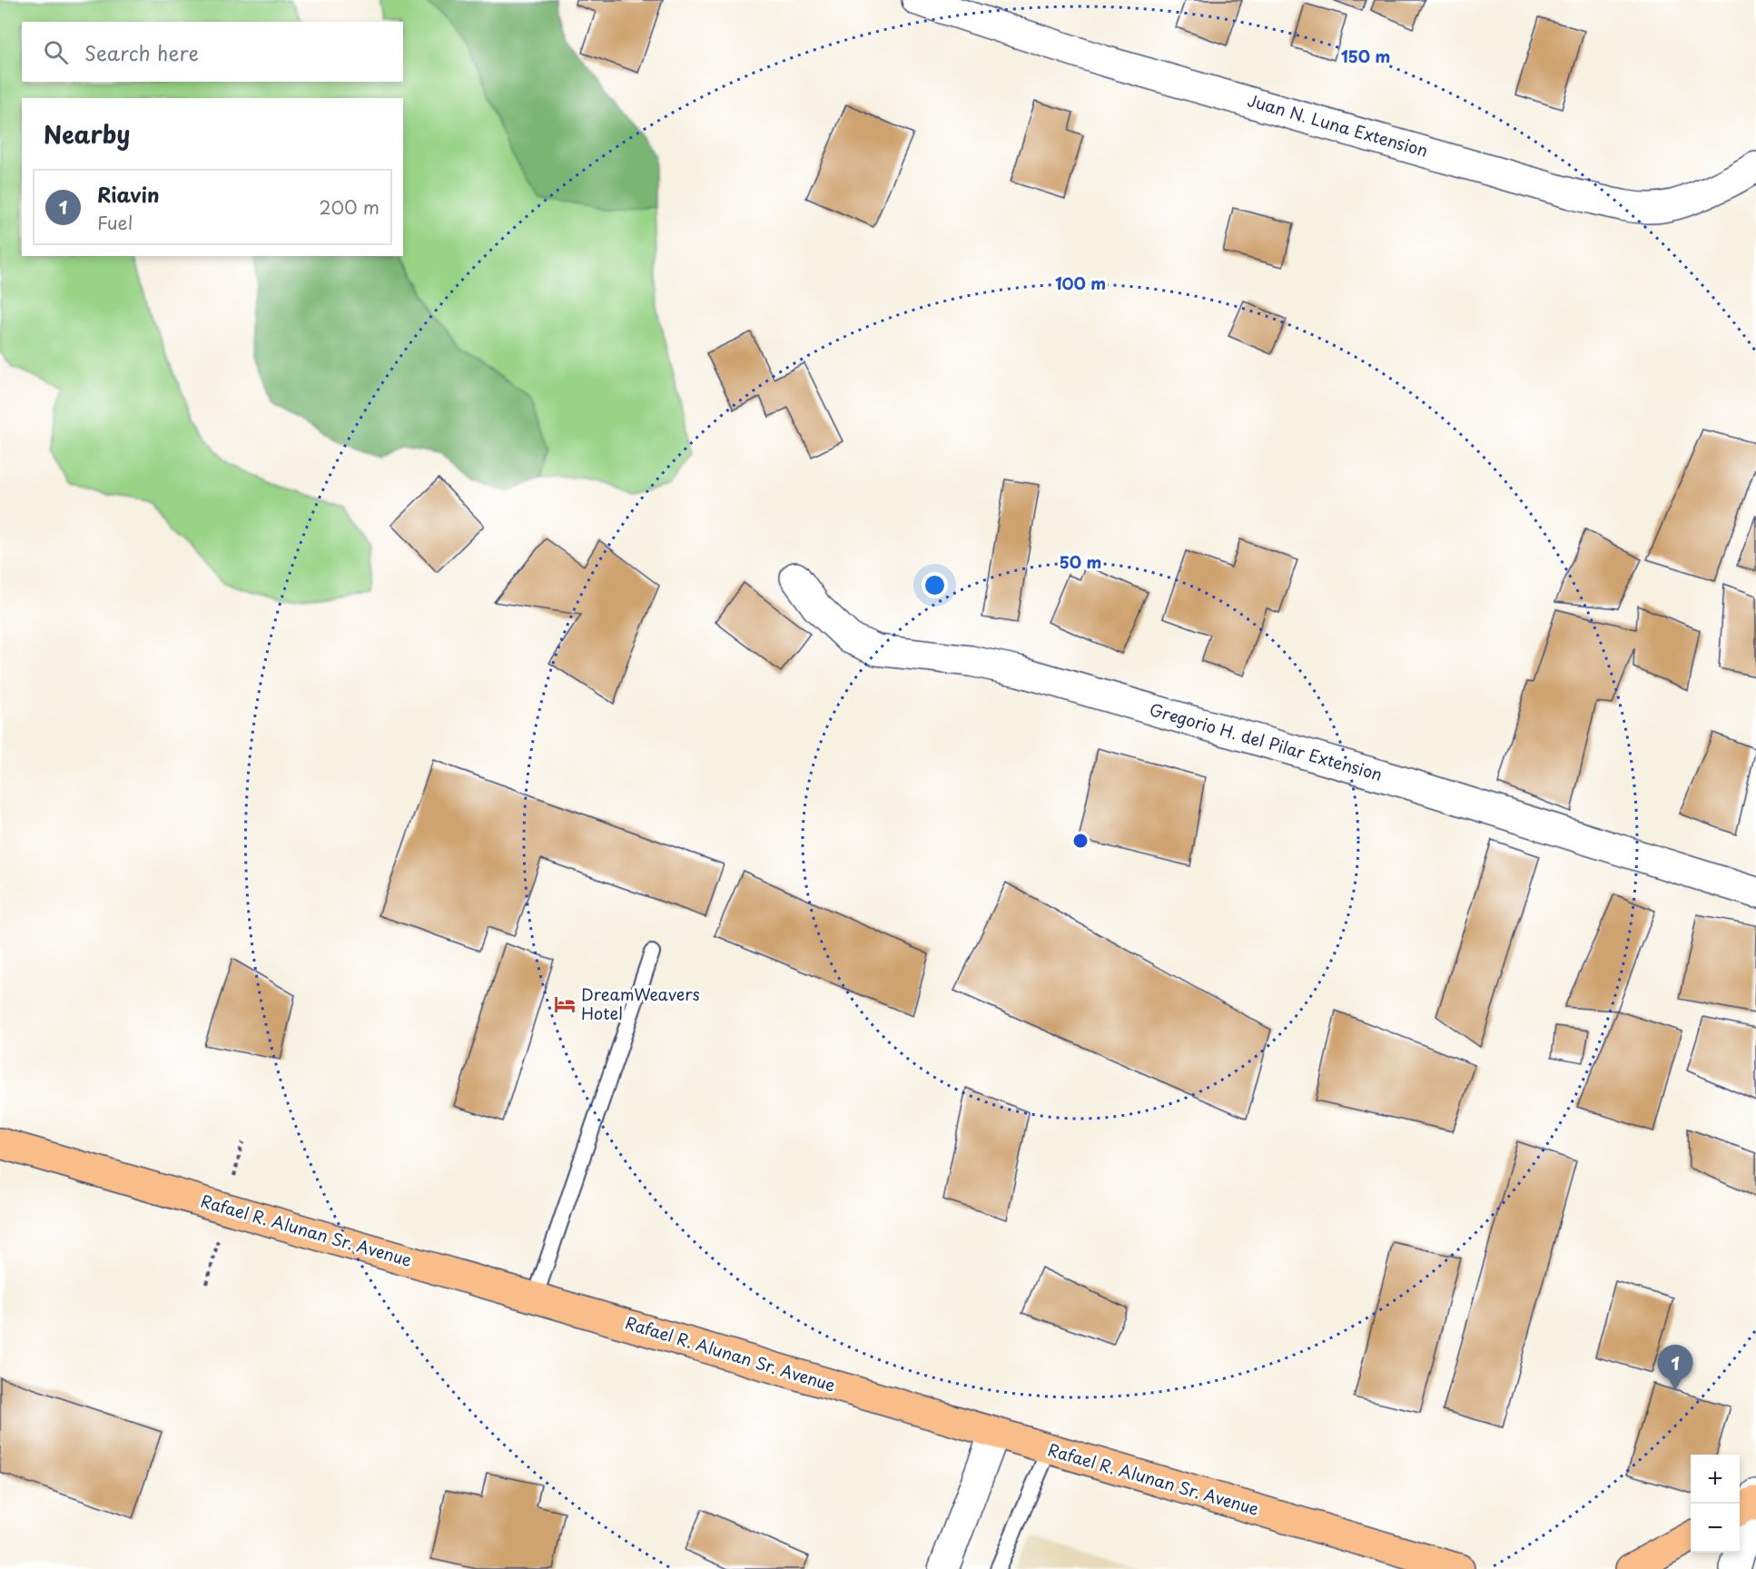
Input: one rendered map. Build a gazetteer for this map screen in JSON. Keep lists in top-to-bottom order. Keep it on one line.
{"streets":{"highway":["Rafael R. Alunan Sr. Avenue"],"street":["Juan N. Luna Extension","Gregorio H. del Pilar Extension"]},"places":{"hotel":["DreamWeavers Hotel"]},"page":{"search":"Search here","heading":"Nearby","list":[{"mark":"1","name":"Riavin","note":"Fuel","value":"200 m"}],"pins":"1","map_buttons":["+","−"]},"rings":["150 m","100 m","50 m"]}
